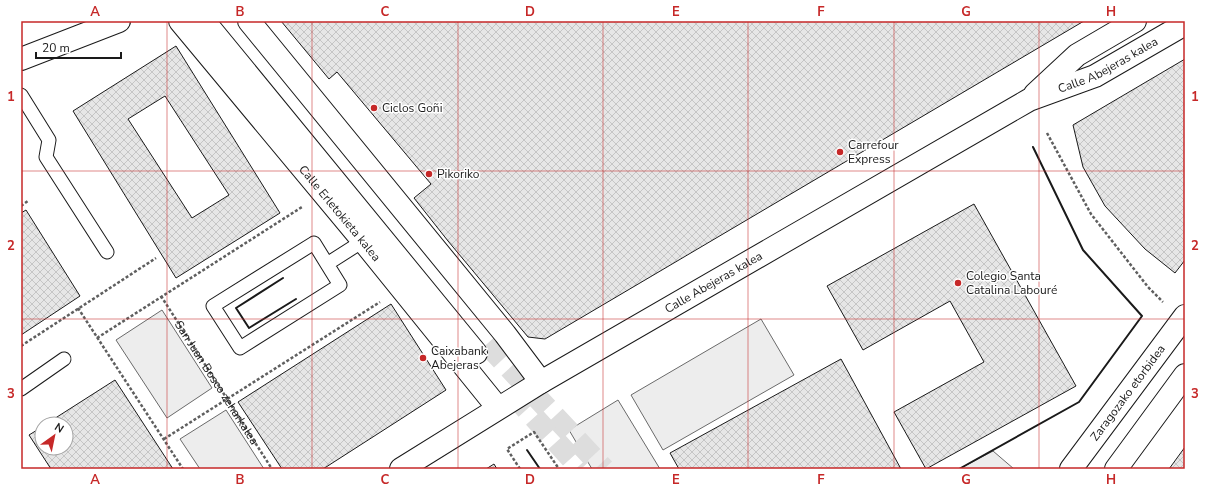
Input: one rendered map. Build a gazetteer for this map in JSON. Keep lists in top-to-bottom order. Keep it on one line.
{"streets":{"street":["Calle Abejeras kalea","Calle Erletokieta kalea","Zaragozako etorbidea"],"path":["San Juan Bosco zeharkalea"]},"crossings":[["Calle Abejeras kalea","Calle Erletokieta kalea"]],"places":["Ciclos Goñi","Carrefour Express","Pikoriko","Colegio Santa Catalina Labouré","Caixabank Abejeras"],"scale_bar":"20 m","north":"top right","grid":{"columns":["A","B","C","D","E","F","G","H"],"rows":["1","2","3"]}}
